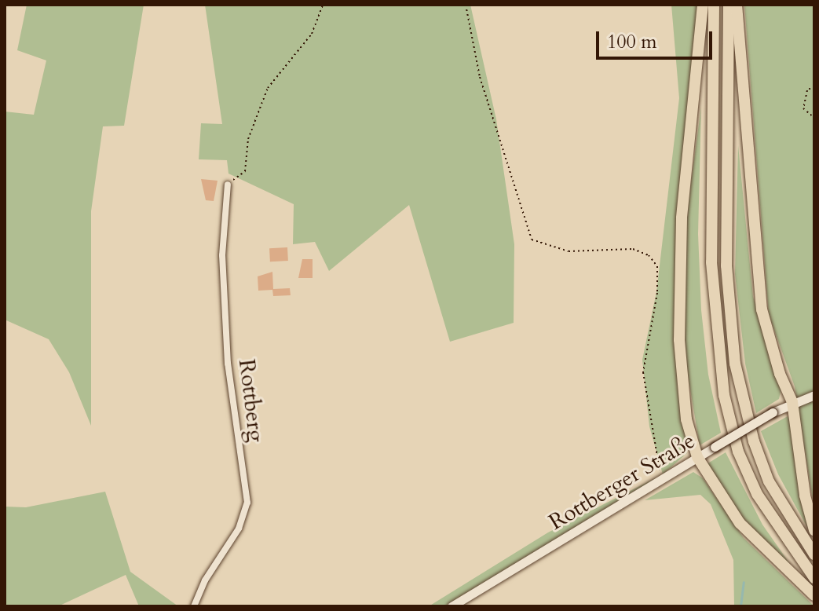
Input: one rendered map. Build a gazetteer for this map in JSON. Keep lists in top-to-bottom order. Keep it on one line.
{"streets":{"main road":["Rottberger Straße"],"street":["Rottberg"]},"scale_bar":"100 m"}
